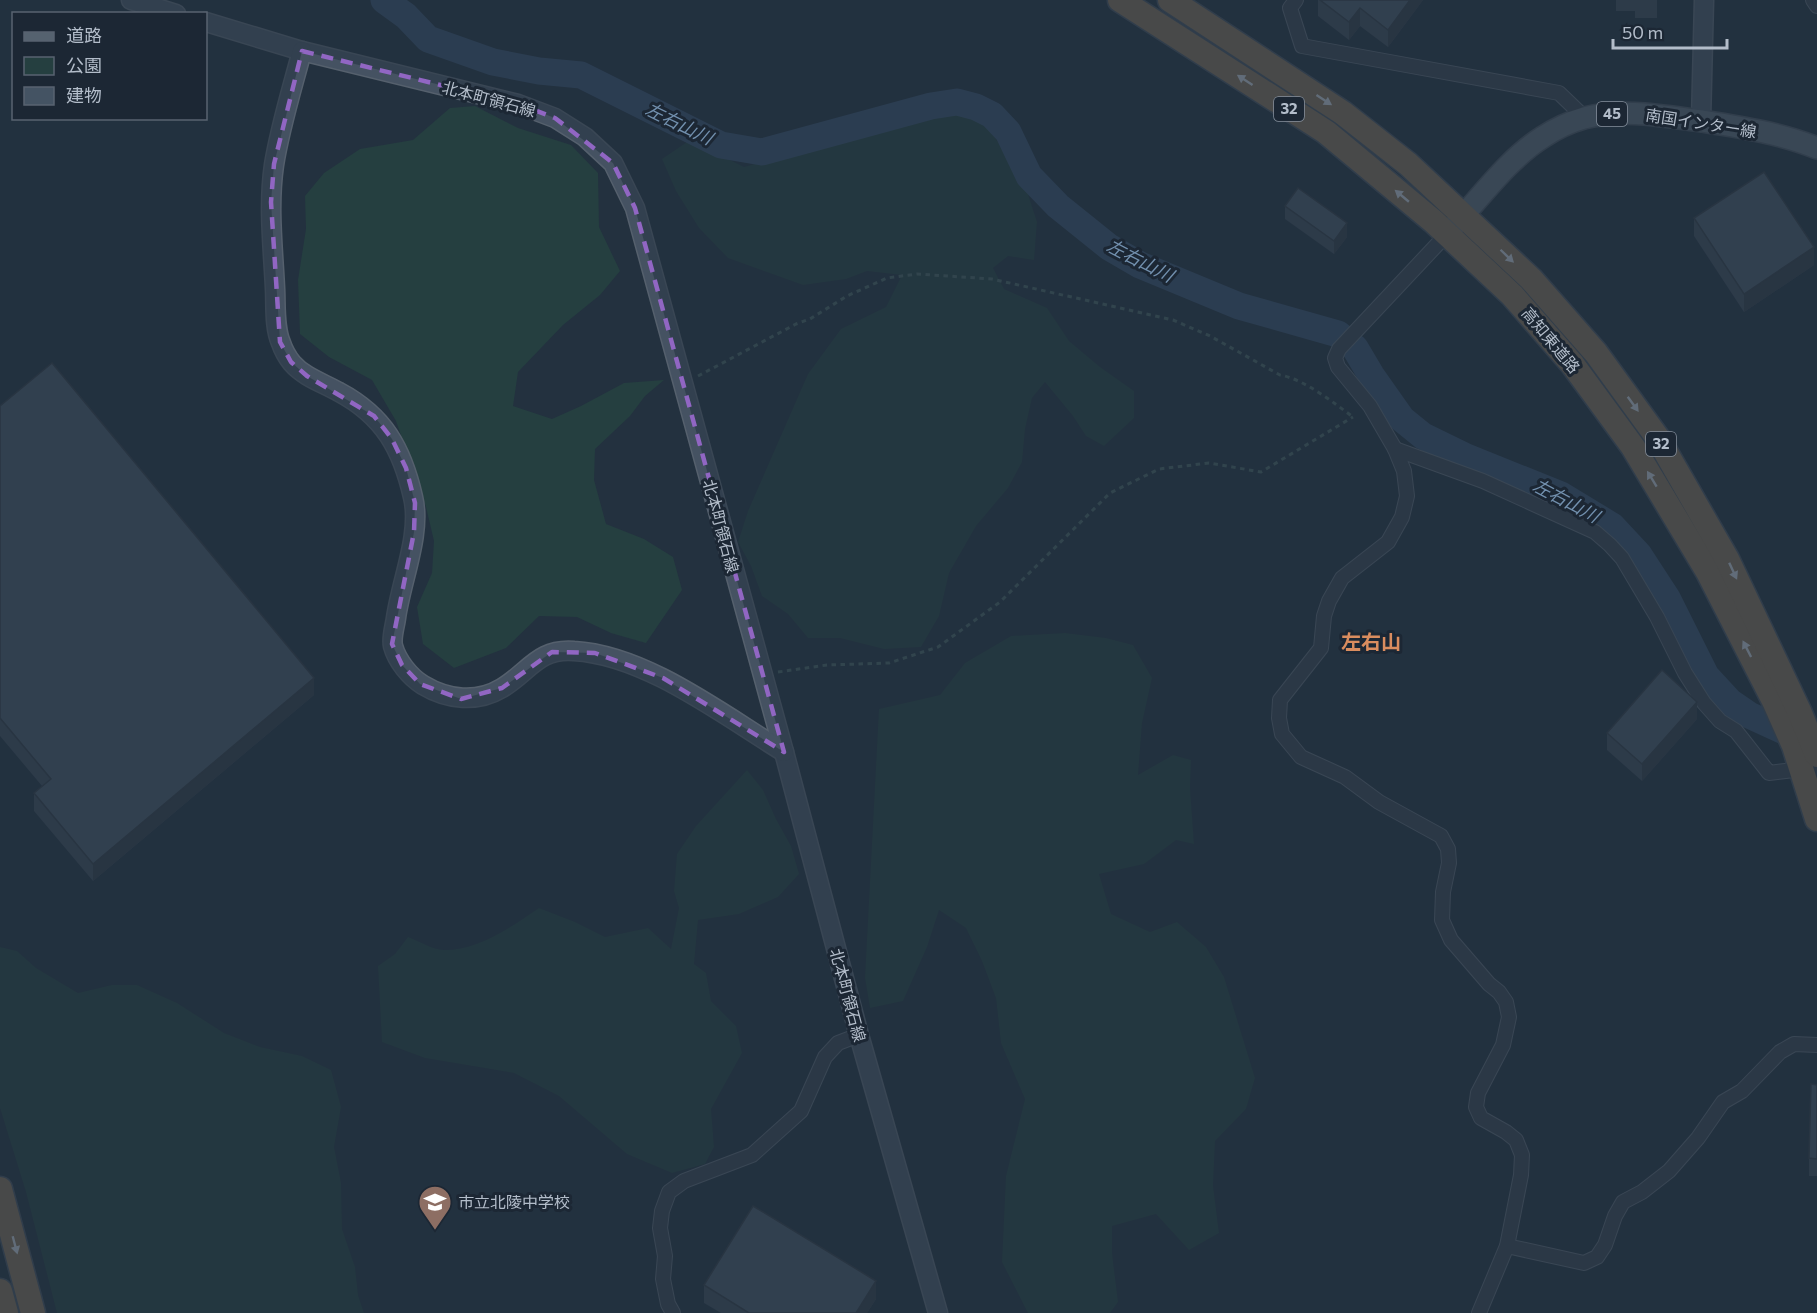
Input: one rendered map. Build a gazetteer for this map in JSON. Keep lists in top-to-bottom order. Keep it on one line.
{"streets":{"highway":["32","高知東道路"],"main road":["北本町領石線","45","南国インター線"]},"crossings":[["南国インター線","高知東道路"]],"districts":["左右山"],"water":["左右山川"],"places":{"school or university":["市立北陵中学校"]},"legend":["道路","公園","建物"],"scale_bar":"50 m"}
